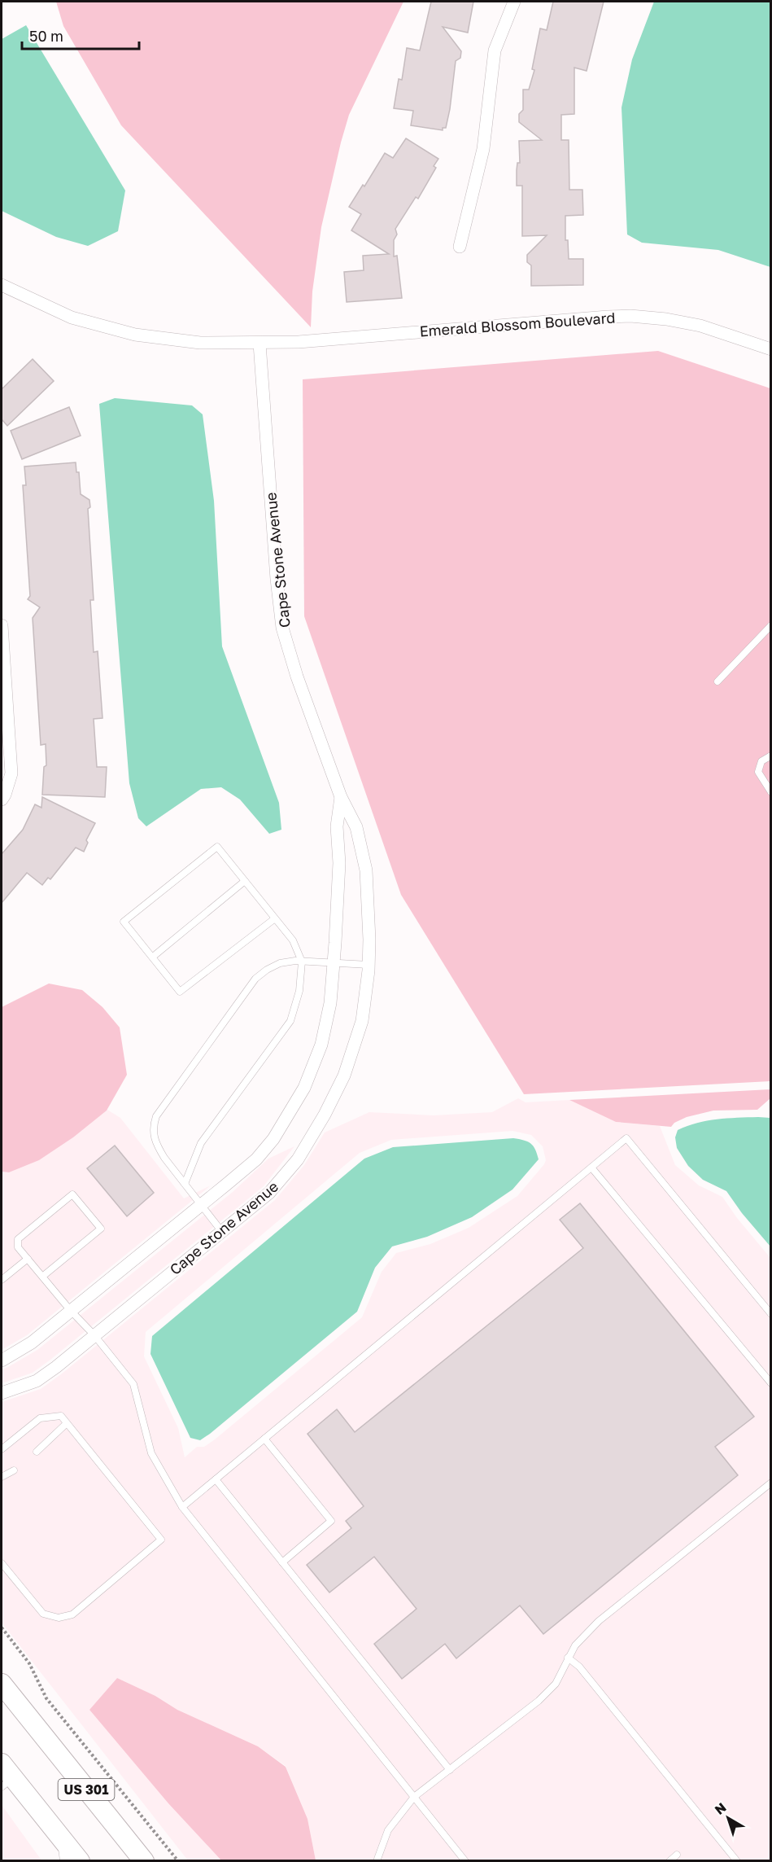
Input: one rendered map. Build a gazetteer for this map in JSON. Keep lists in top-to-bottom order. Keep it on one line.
{"streets":{"main road":["US 301"],"street":["Emerald Blossom Boulevard","Cape Stone Avenue"]},"crossings":[["Emerald Blossom Boulevard","Cape Stone Avenue"]],"scale_bar":"50 m","north":"top left"}
